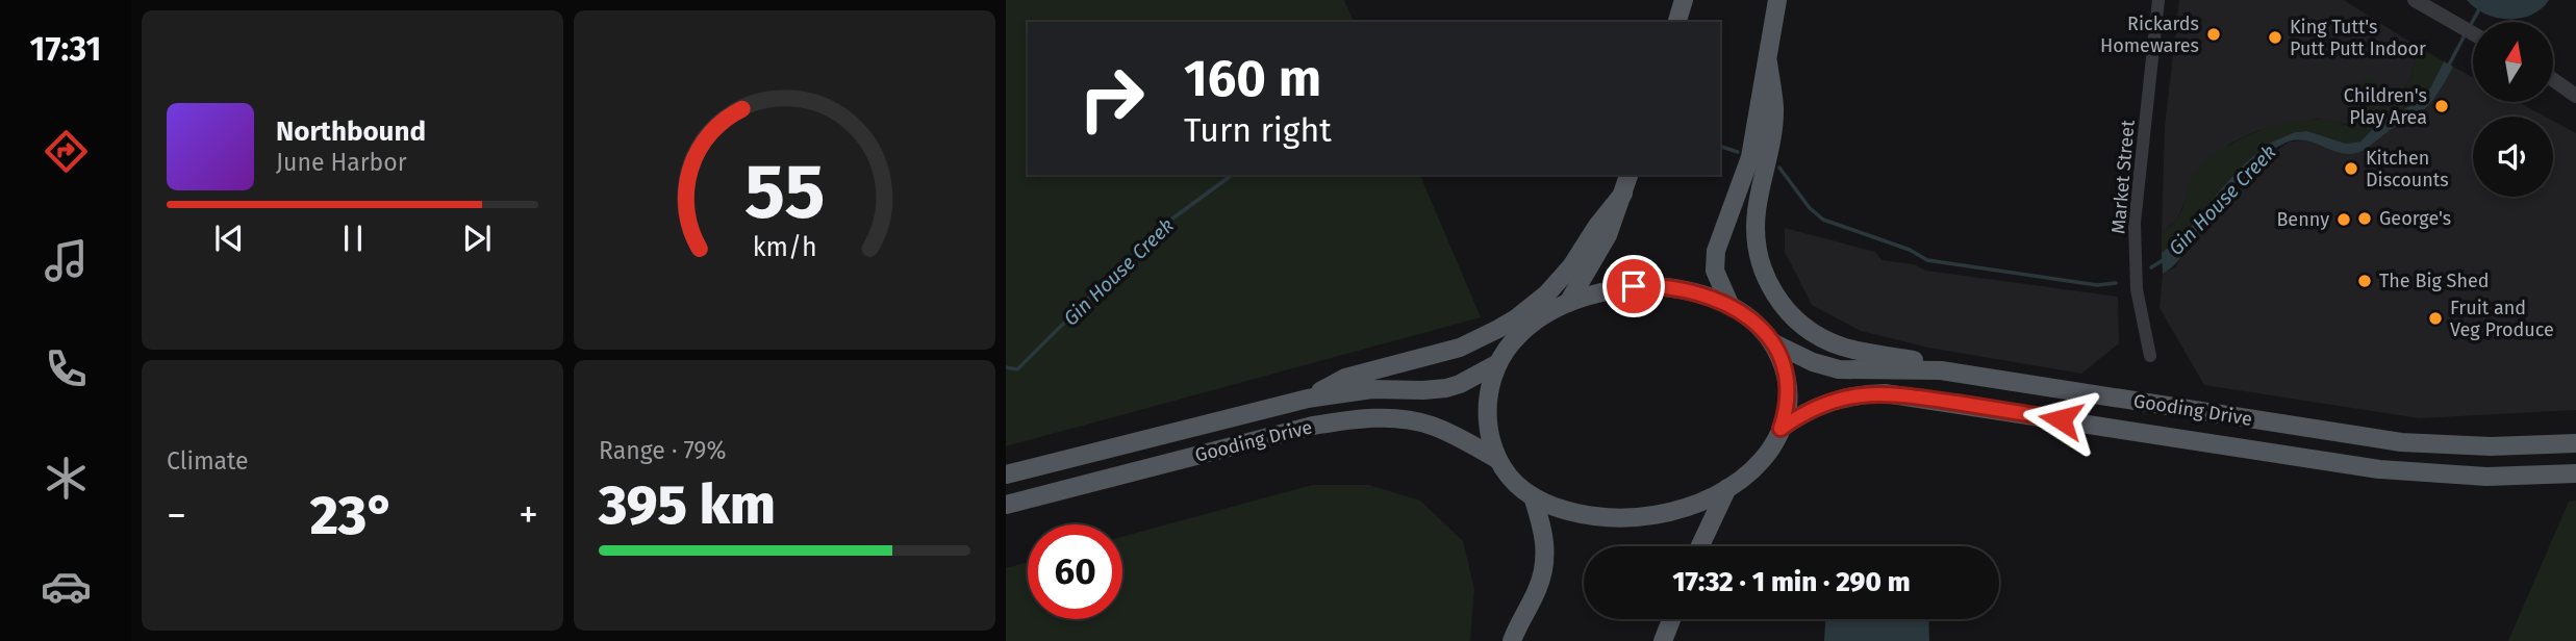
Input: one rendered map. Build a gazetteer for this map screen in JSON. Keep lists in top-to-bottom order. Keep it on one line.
{"streets":{"main road":["Gooding Drive"],"street":["Market Street"]},"water":["Gin House Creek"],"places":["Rickards Homewares","King Tutt's Putt Putt Indoor","Children's Play Area","Kitchen Discounts","George's","Benny","The Big Shed","Fruit and Veg Produce"],"north":"top","page":{"tabs":"17:31","turn":["160 m","Turn right"],"song":["Northbound","June Harbor"],"tile":["Climate",["Range · 79%","395 km"]],"heat":["−","23°","+"],"limit":"60","trip":"17:32 · 1 min · 290 m","gauge":["55","km/h"]}}
